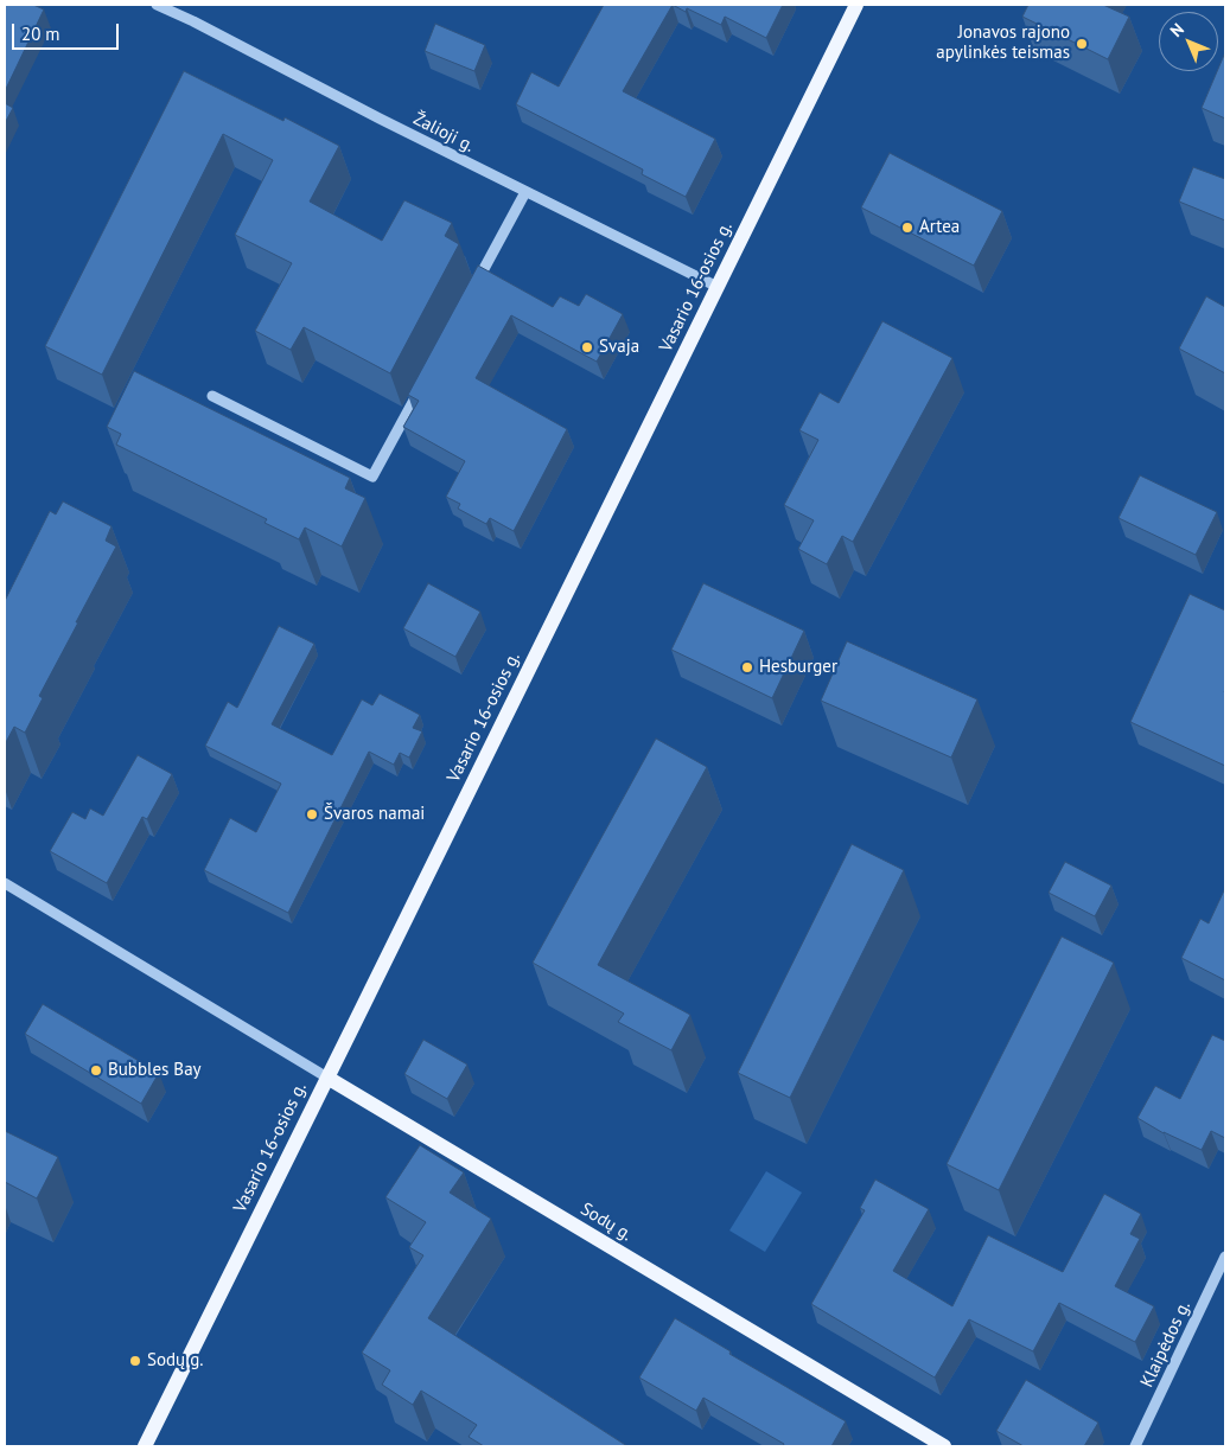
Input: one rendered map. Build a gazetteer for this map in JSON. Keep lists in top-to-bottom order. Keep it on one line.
{"streets":{"main road":["Vasario 16-osios g.","Sodų g."],"street":["Žalioji g.","Klaipėdos g."]},"crossings":[["Žalioji g.","Vasario 16-osios g."],["Vasario 16-osios g.","Sodų g."]],"places":["Jonavos rajono apylinkės teismas","Artea","Svaja","Hesburger","Švaros namai","Bubbles Bay","Sodų g."],"scale_bar":"20 m","north":"top left"}
